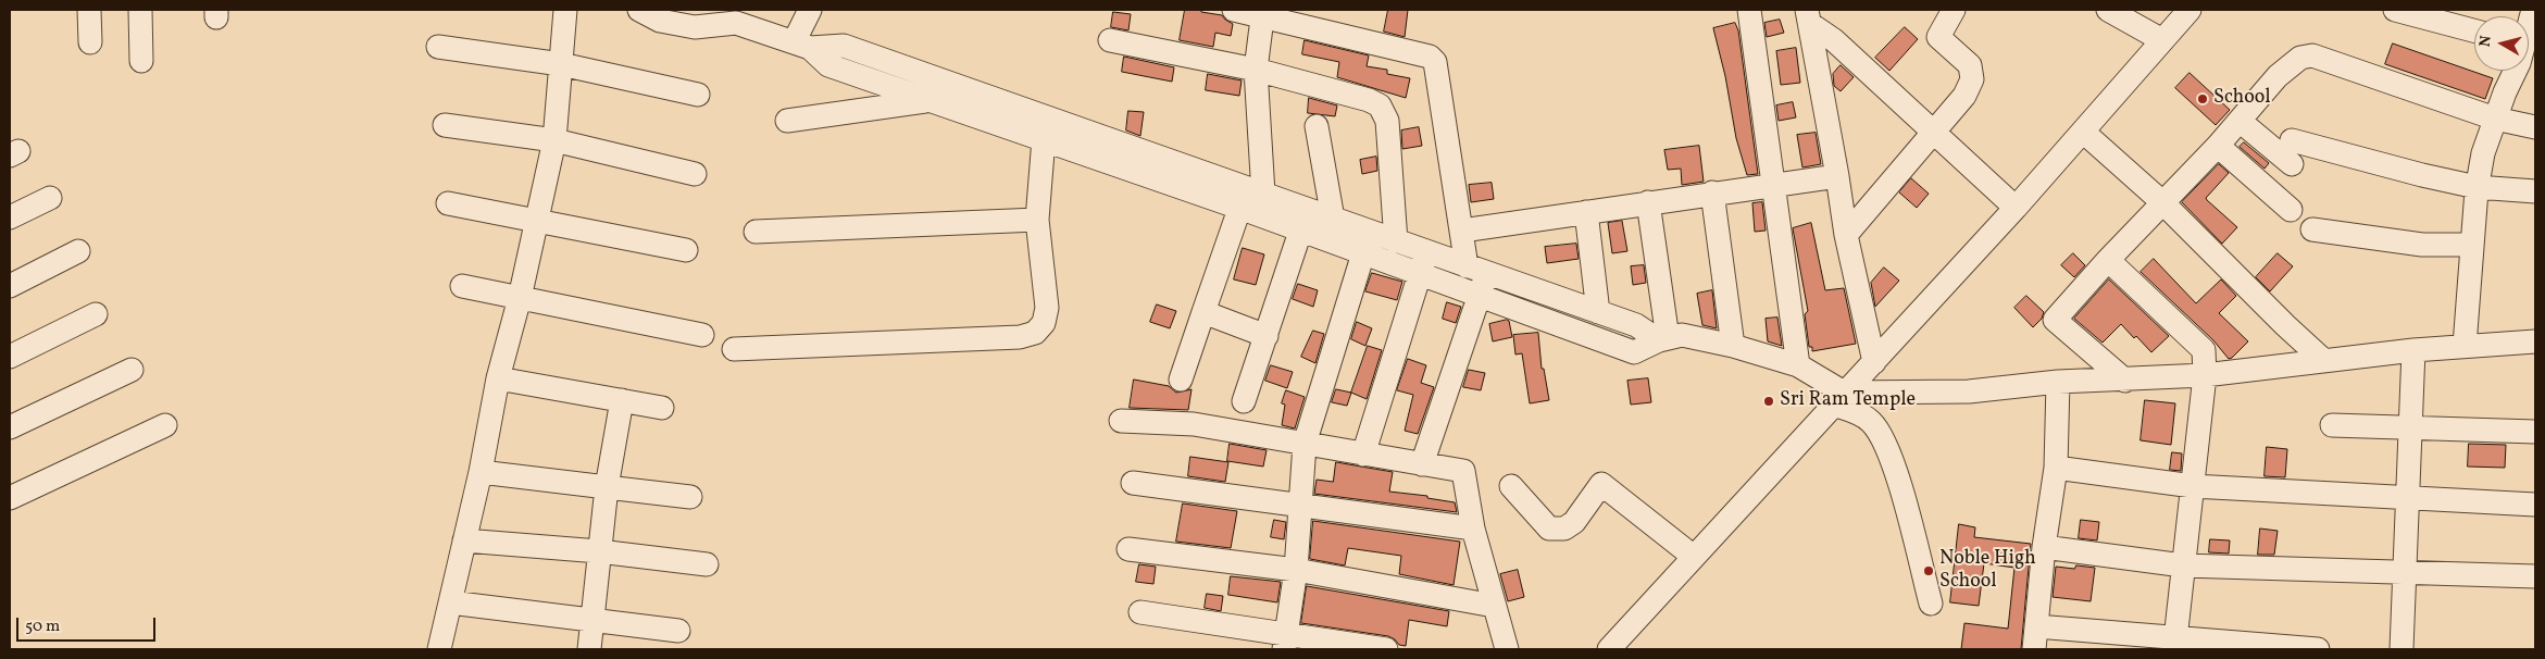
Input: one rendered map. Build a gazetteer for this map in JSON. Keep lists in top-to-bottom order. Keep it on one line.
{"places":["School","Sri Ram Temple","Noble High School"],"scale_bar":"50 m","north":"left"}
